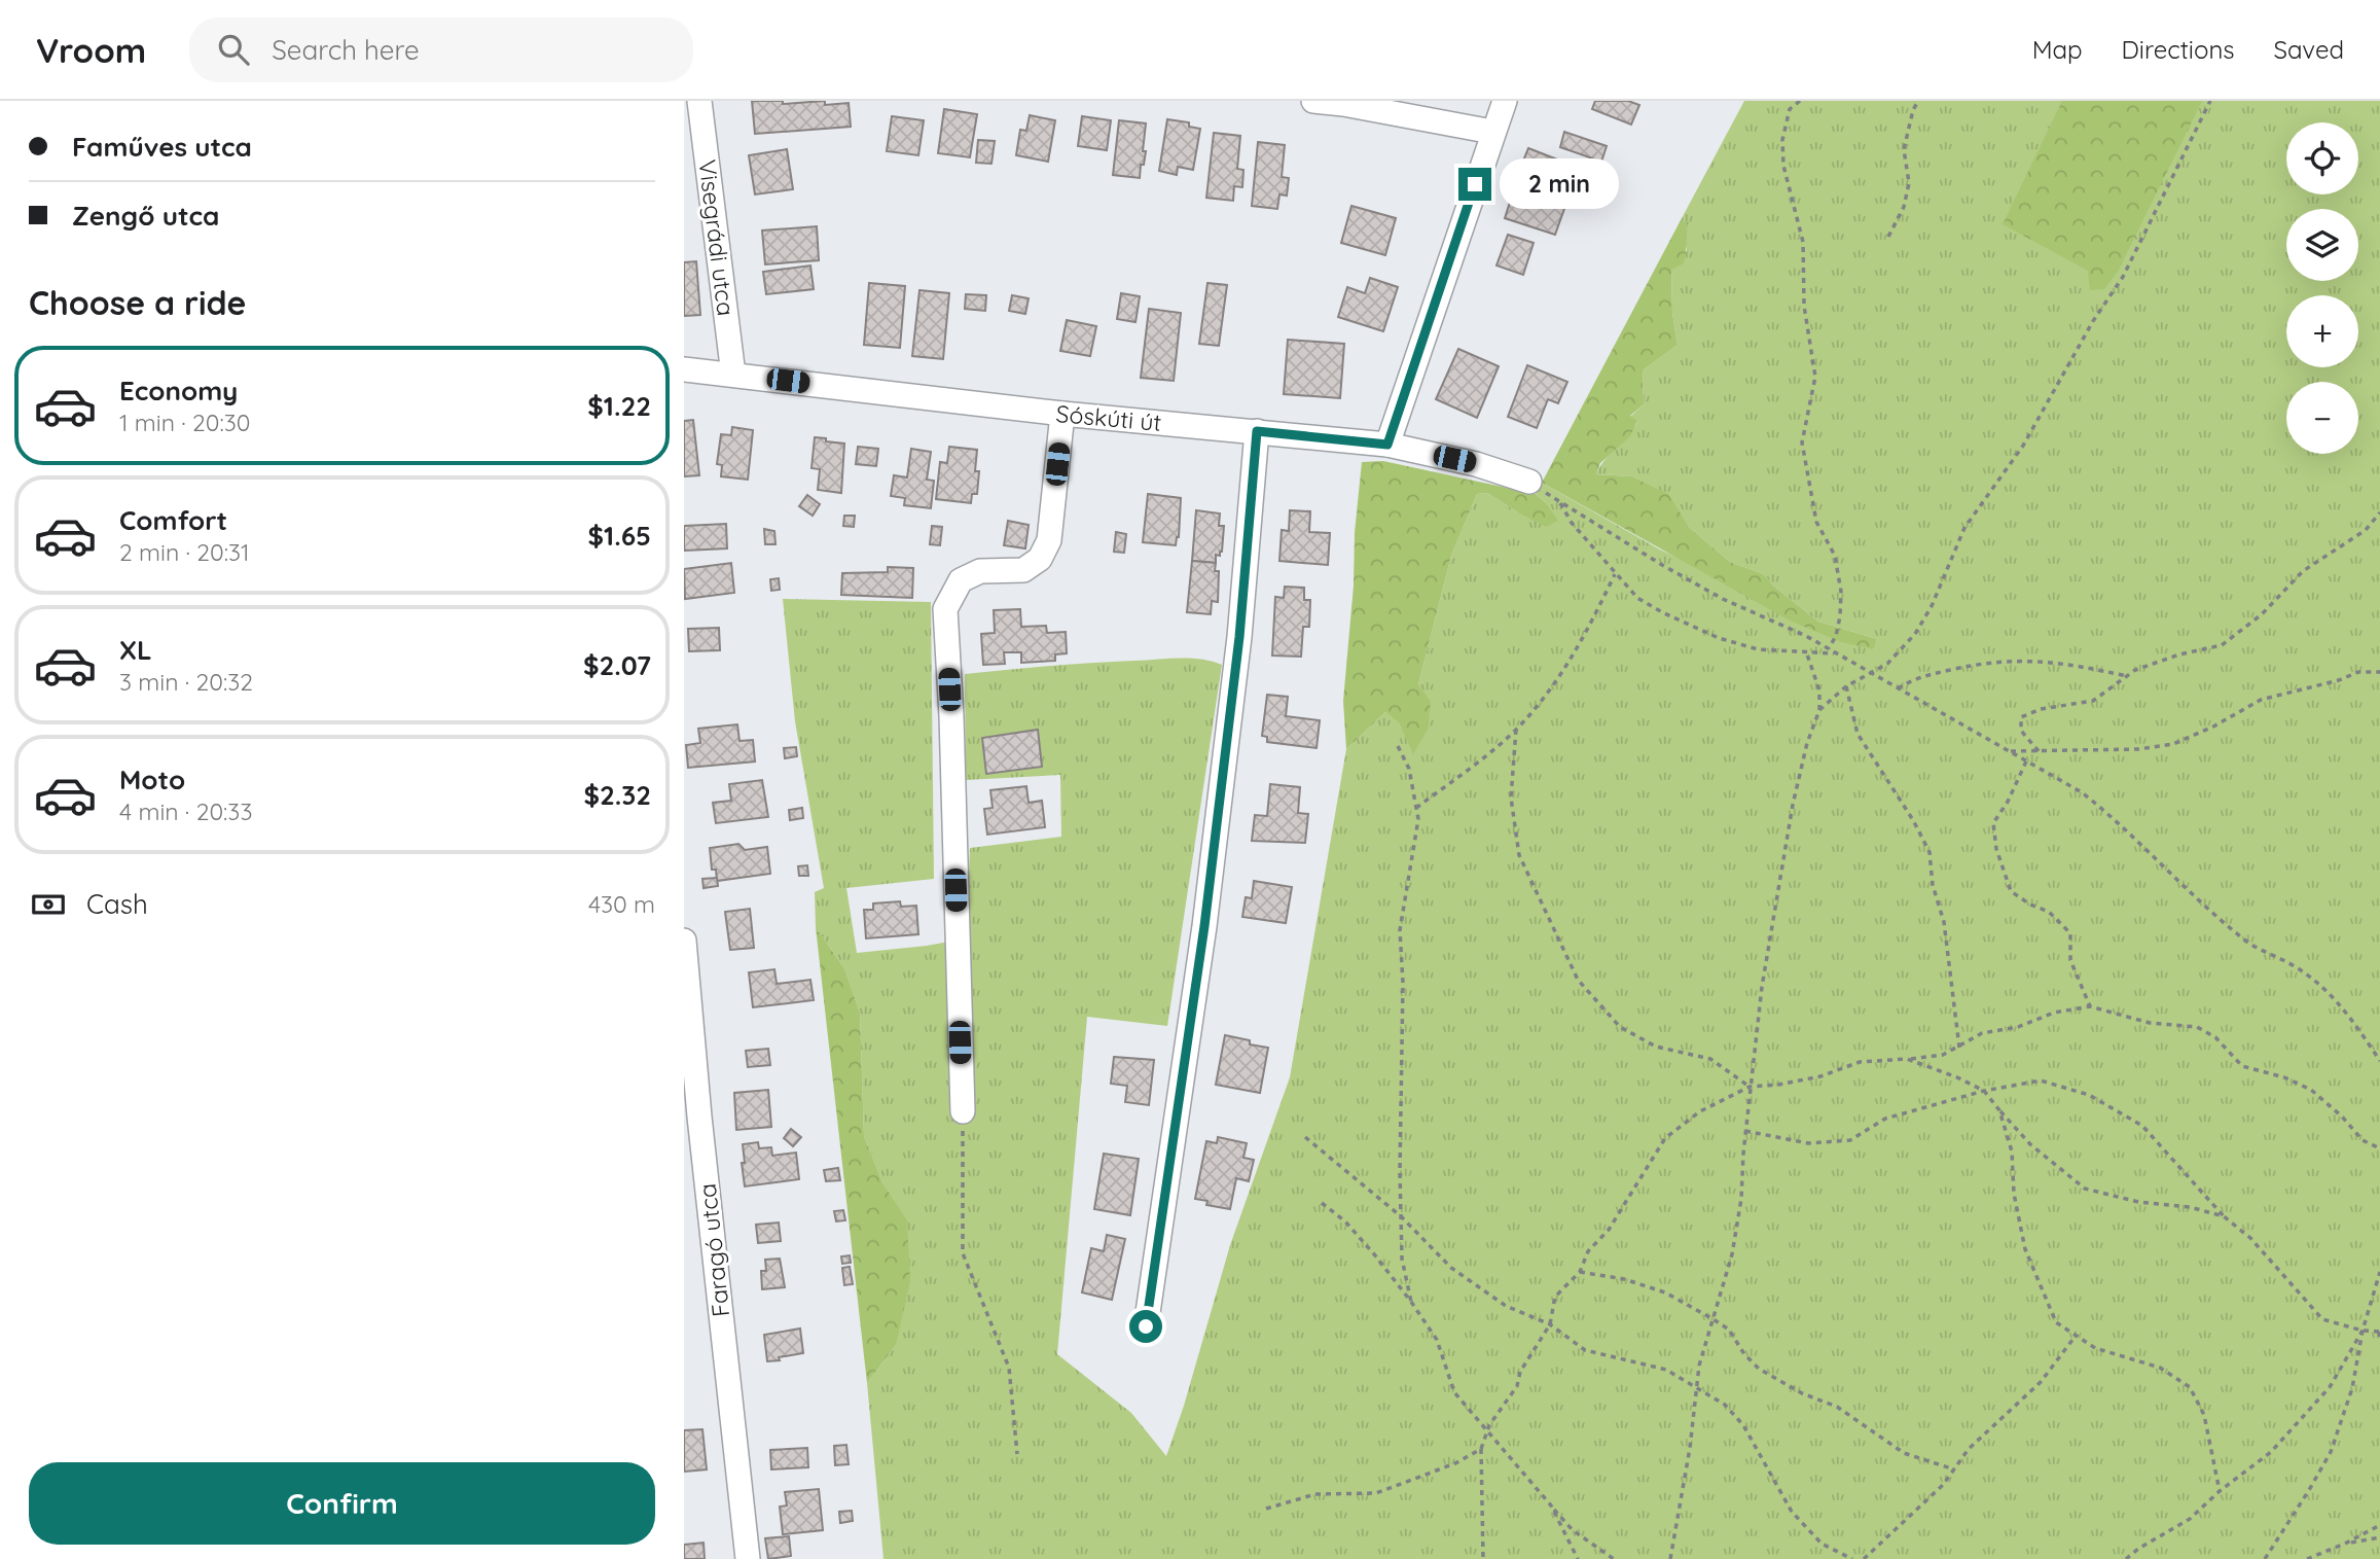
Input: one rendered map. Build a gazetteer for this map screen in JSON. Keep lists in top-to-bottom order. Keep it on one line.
{"streets":{"street":["Visegrádi utca","Sóskúti út","Faragó utca"]},"crossings":[["Visegrádi utca","Sóskúti út"]],"page":{"header":"Vroom","search":"Search here","nav":["Map","Directions","Saved"],"banner":["Faműves utca","Zengő utca"],"map_buttons":["+","−"],"bubble":"2 min","heading":"Choose a ride","list":[{"name":"Economy","note":"1 min · 20:30","value":"$1.22"},{"name":"Comfort","note":"2 min · 20:31","value":"$1.65"},{"name":"XL","note":"3 min · 20:32","value":"$2.07"},{"name":"Moto","note":"4 min · 20:33","value":"$2.32"}],"pay":["Cash","430 m"],"buttons":"Confirm"}}
